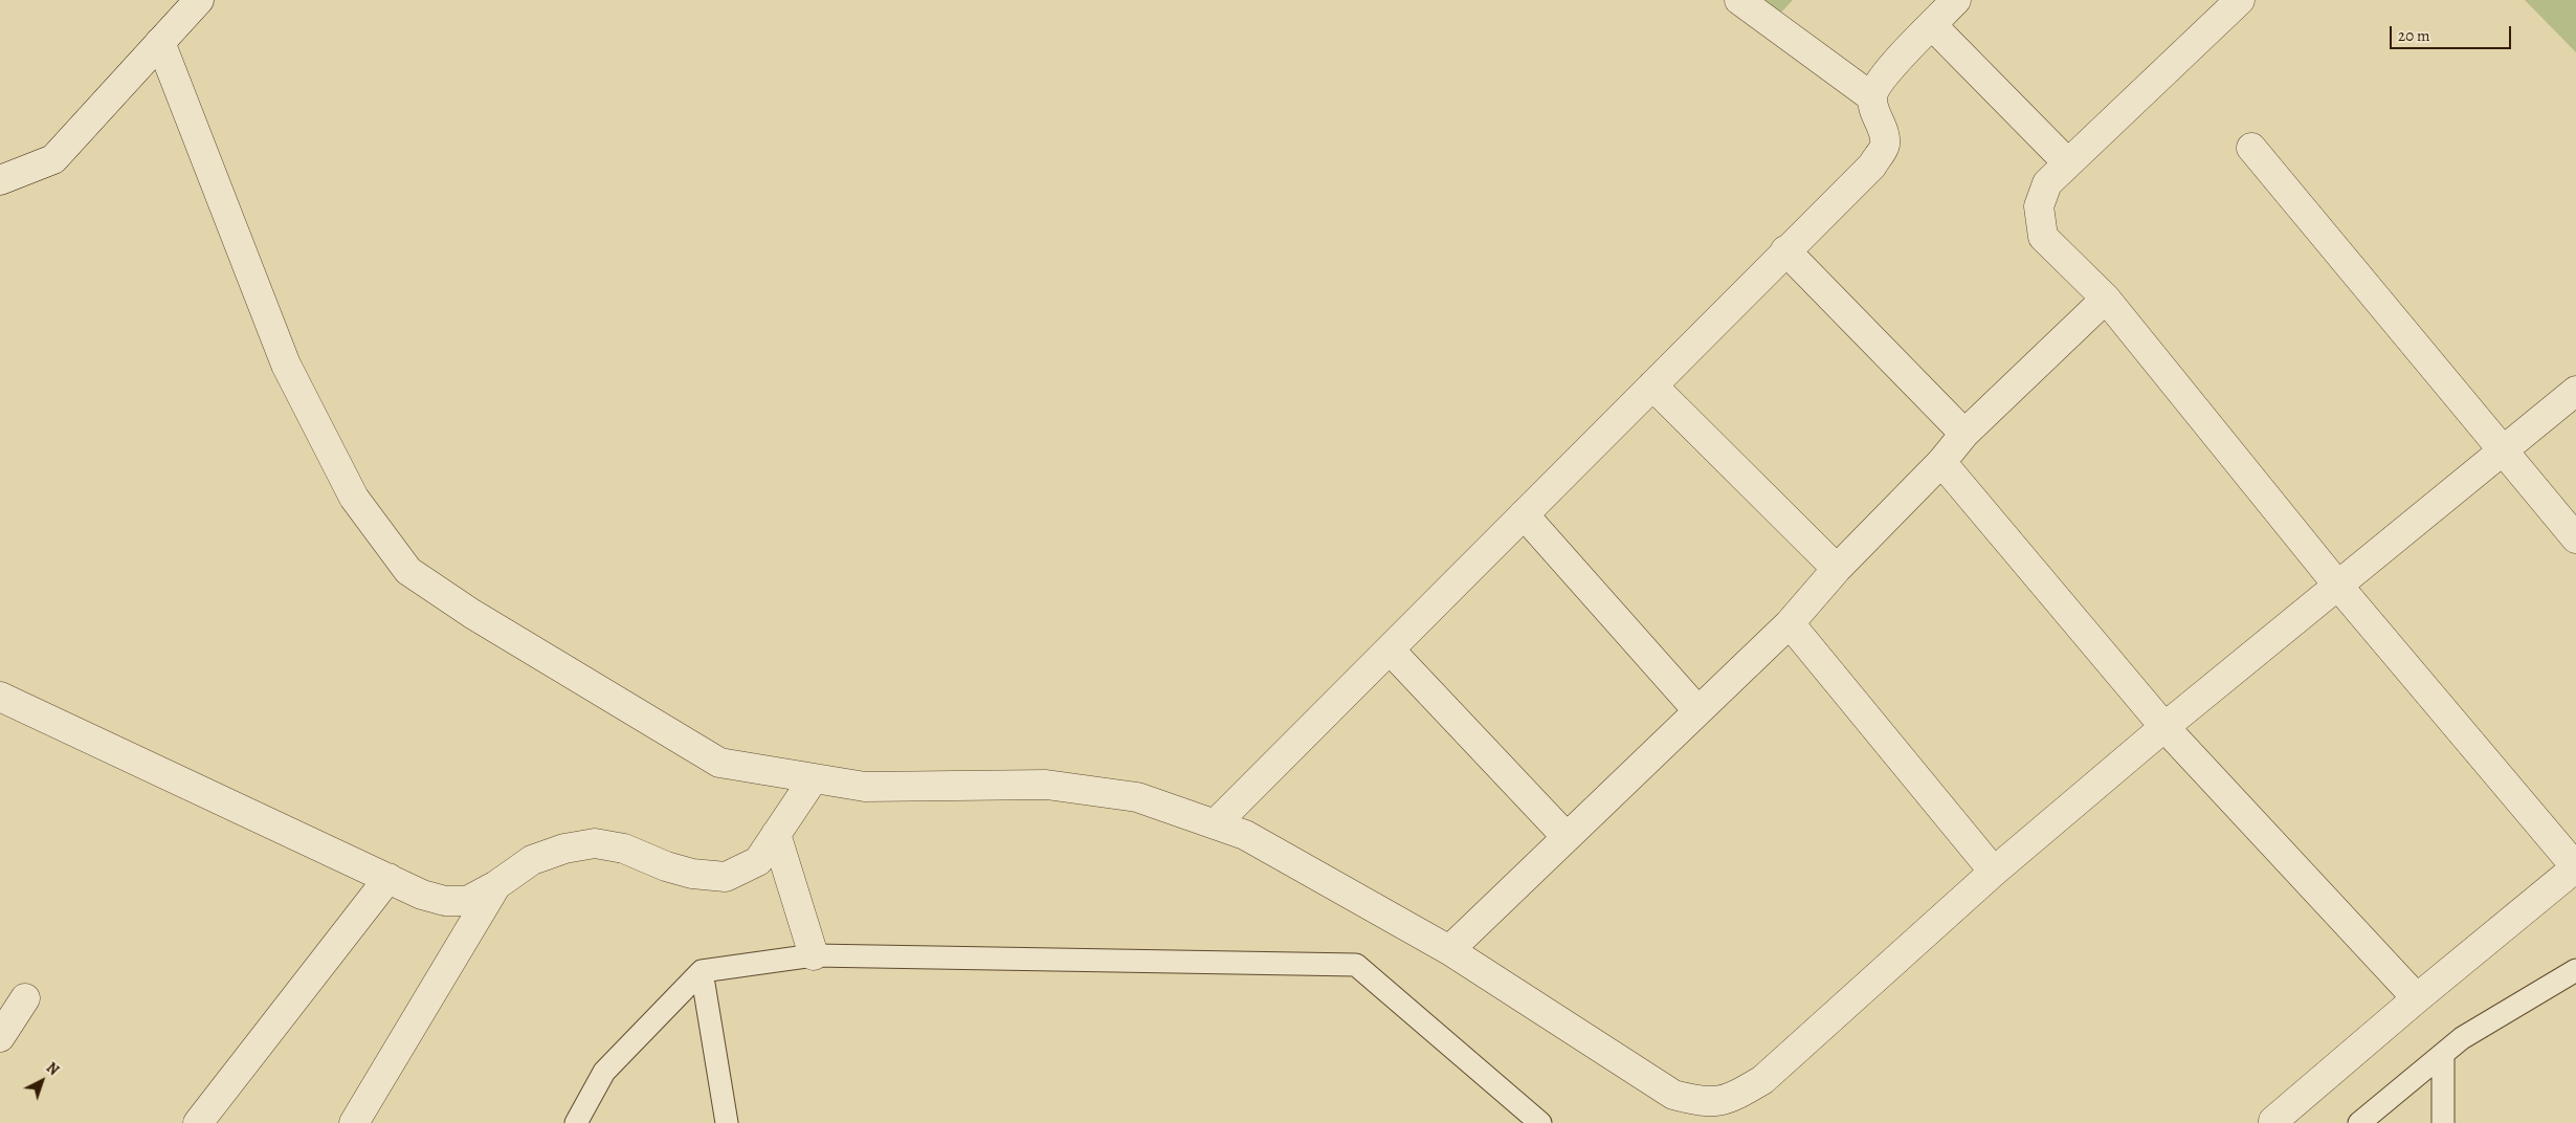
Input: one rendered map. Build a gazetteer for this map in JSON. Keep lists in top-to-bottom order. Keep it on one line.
{"scale_bar":"20 m","north":"top right"}
